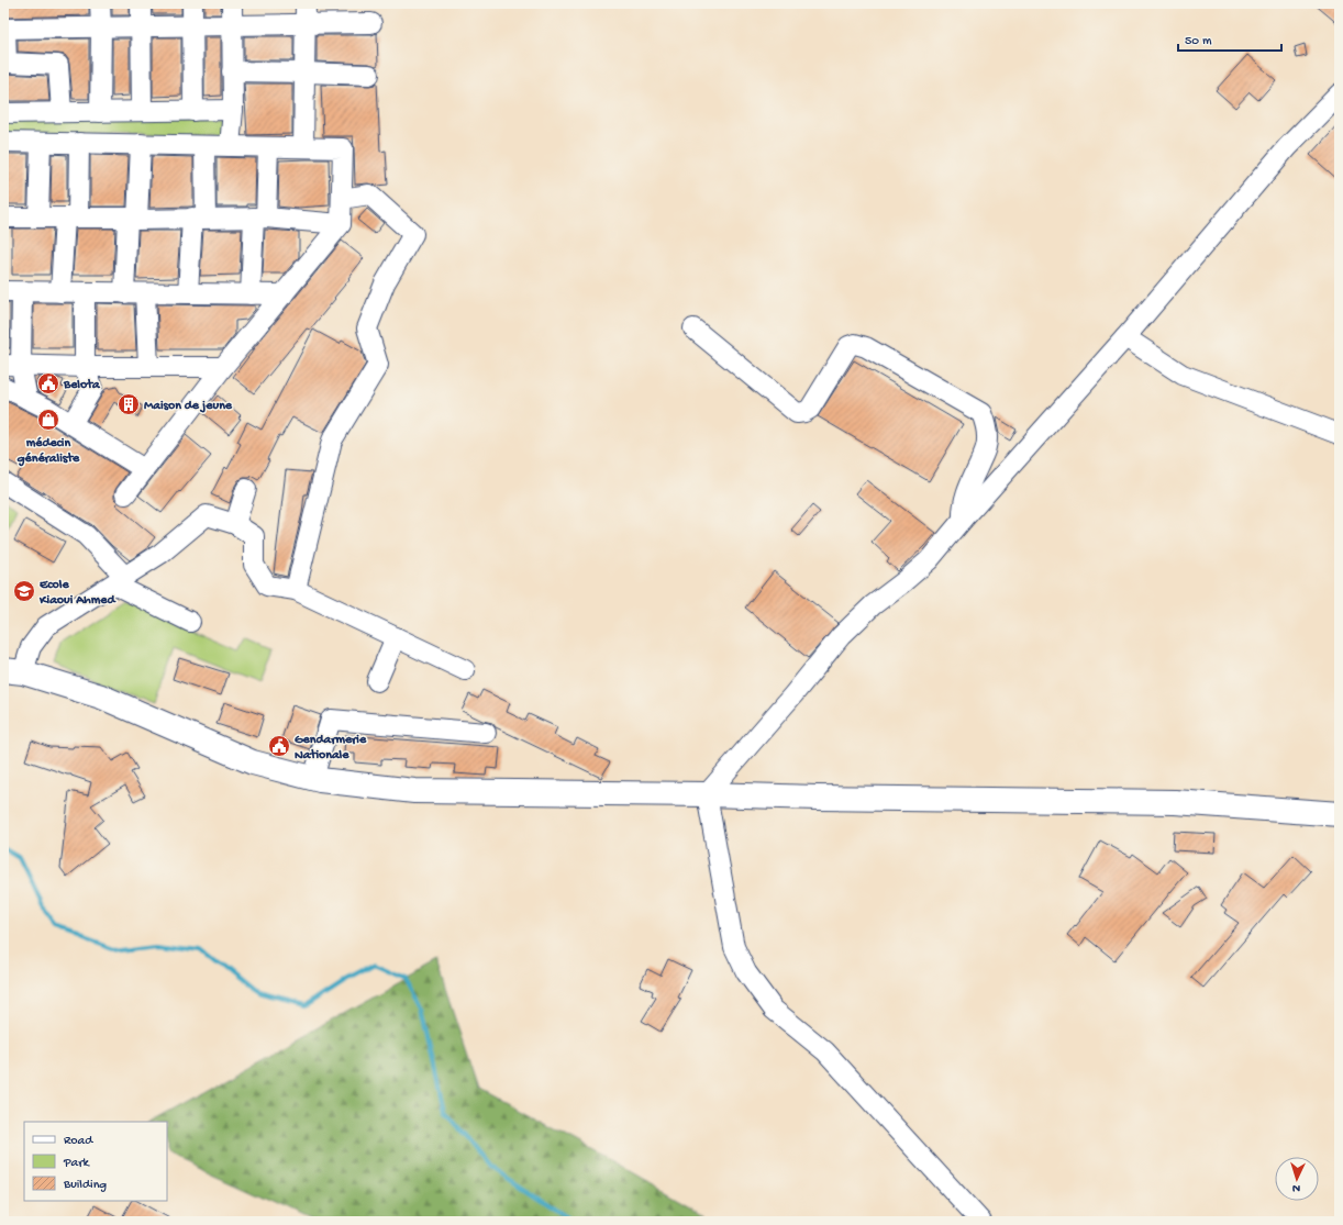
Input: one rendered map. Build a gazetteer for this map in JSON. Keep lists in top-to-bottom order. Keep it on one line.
{"places":{"public building":["Belota","Gendarmerie Nationale"],"building":["Maison de jeune"],"shop":["médecin généraliste"],"school or university":["Ecole Kiaoui Ahmed"]},"legend":["Road","Park","Building"],"scale_bar":"50 m","north":"bottom"}
